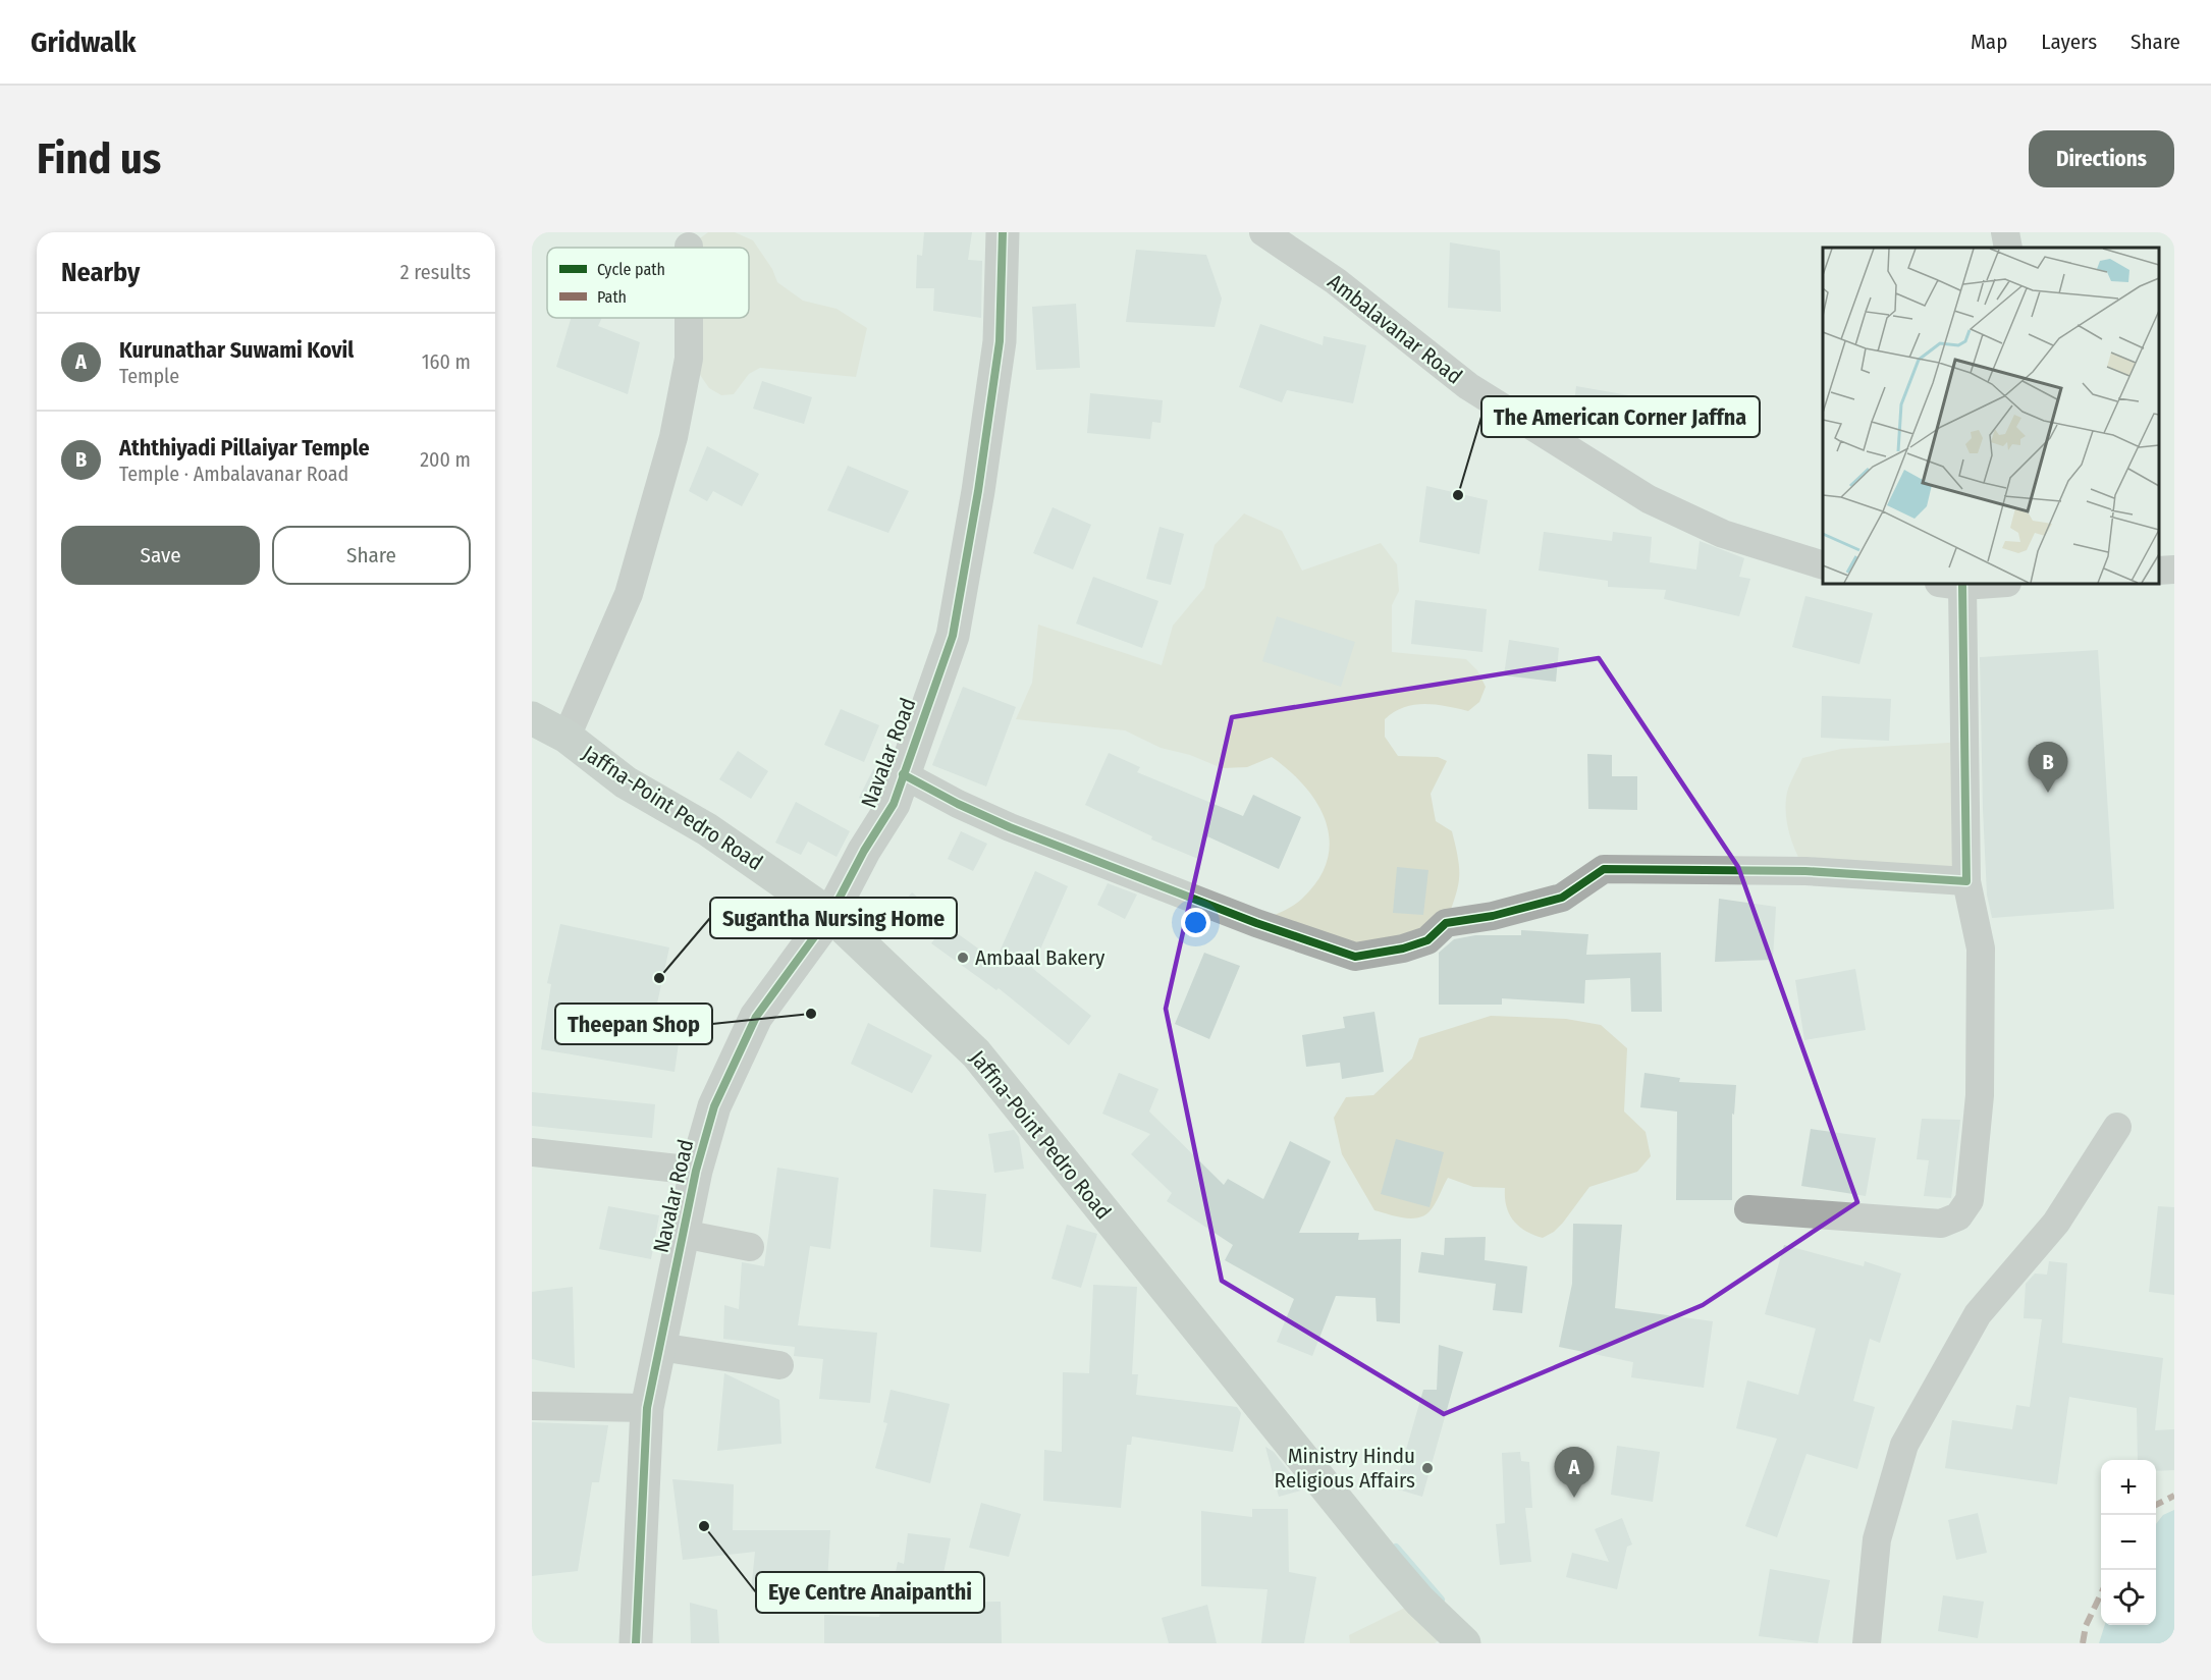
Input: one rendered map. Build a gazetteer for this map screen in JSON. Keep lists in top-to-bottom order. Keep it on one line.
{"streets":{"main road":["Jaffna-Point Pedro Road"],"street":["Ambalavanar Road","Navalar Road"]},"crossings":[["Navalar Road","Jaffna-Point Pedro Road"]],"places":["The American Corner Jaffna","Ambaal Bakery","Sugantha Nursing Home","Theepan Shop","Ministry Hindu Religious Affairs","Eye Centre Anaipanthi"],"legend":["Cycle path","Path"],"page":{"header":"Gridwalk","nav":["Map","Layers","Share"],"buttons":["Directions",["Save","Share"]],"title":"Find us","heading":["Nearby","2 results"],"list":[{"mark":"A","name":"Kurunathar Suwami Kovil","note":"Temple","value":"160 m"},{"mark":"B","name":"Aththiyadi Pillaiyar Temple","note":"Temple · Ambalavanar Road","value":"200 m"}],"pins":["B","A"],"map_buttons":["+","−"]}}
